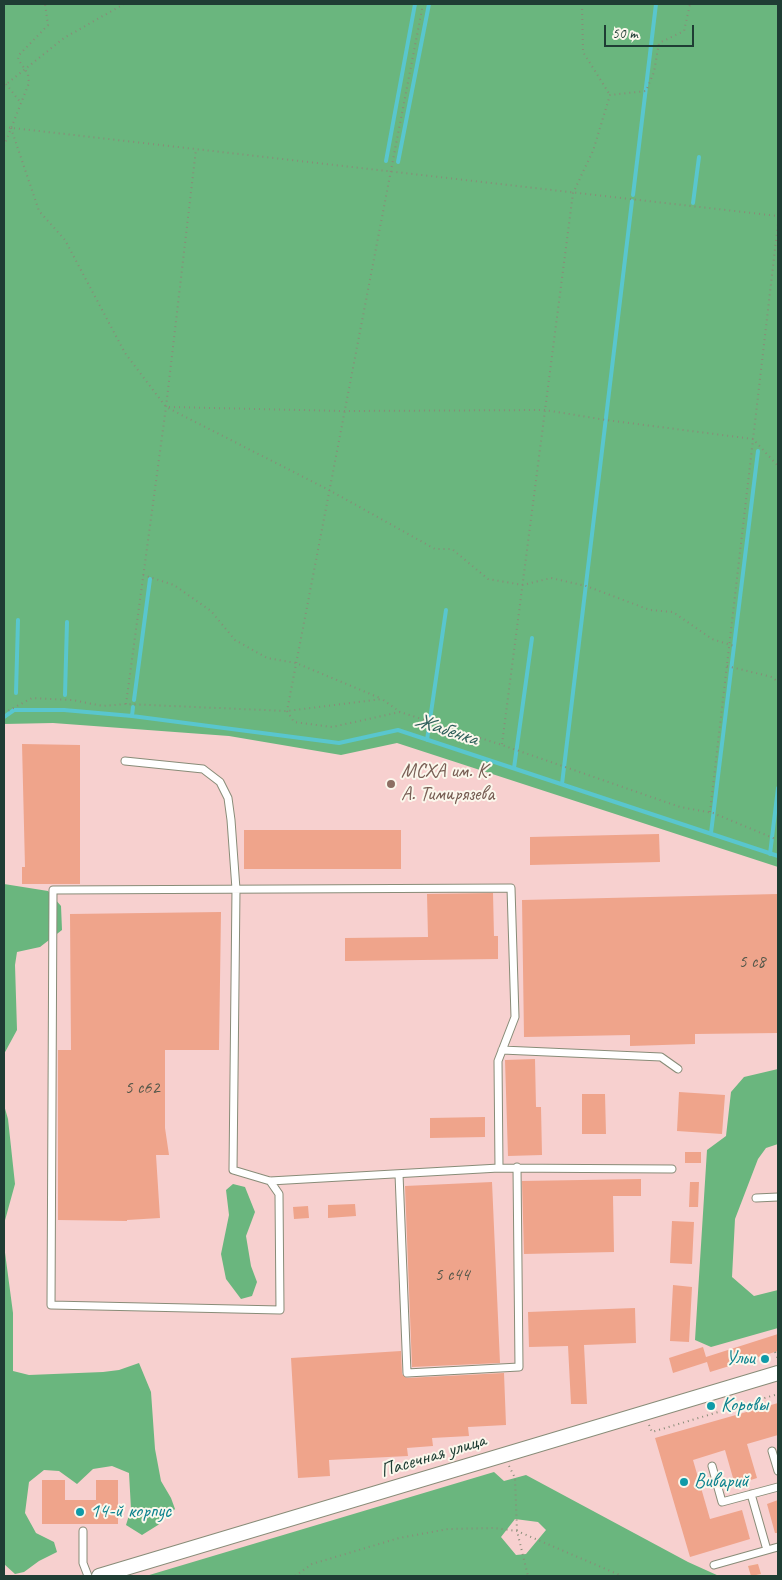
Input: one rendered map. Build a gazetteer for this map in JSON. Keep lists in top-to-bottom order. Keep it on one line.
{"streets":{"street":["Пасечная улица"]},"water":["Жабенка"],"places":["МСХА им. К. А. Тимирязева","Ульи","Коровы","Виварий","14-й корпус"],"house_numbers":["5 с8","5 с62","5 с44"],"scale_bar":"50 m"}
